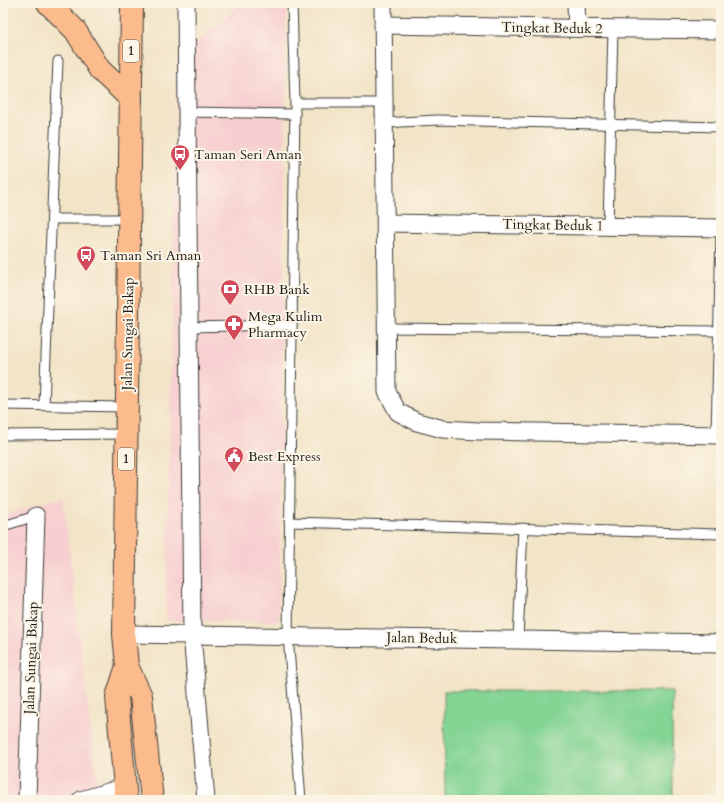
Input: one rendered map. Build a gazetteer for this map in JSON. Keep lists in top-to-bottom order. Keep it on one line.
{"streets":{"highway":["1","Jalan Sungai Bakap"],"street":["Tingkat Beduk 2","Tingkat Beduk 1","Jalan Beduk"]},"crossings":[["Jalan Sungai Bakap","Jalan Beduk"]],"places":{"bus stop":["Taman Seri Aman","Taman Sri Aman"],"bank":["RHB Bank"],"pharmacy":["Mega Kulim Pharmacy"],"public building":["Best Express"]}}
